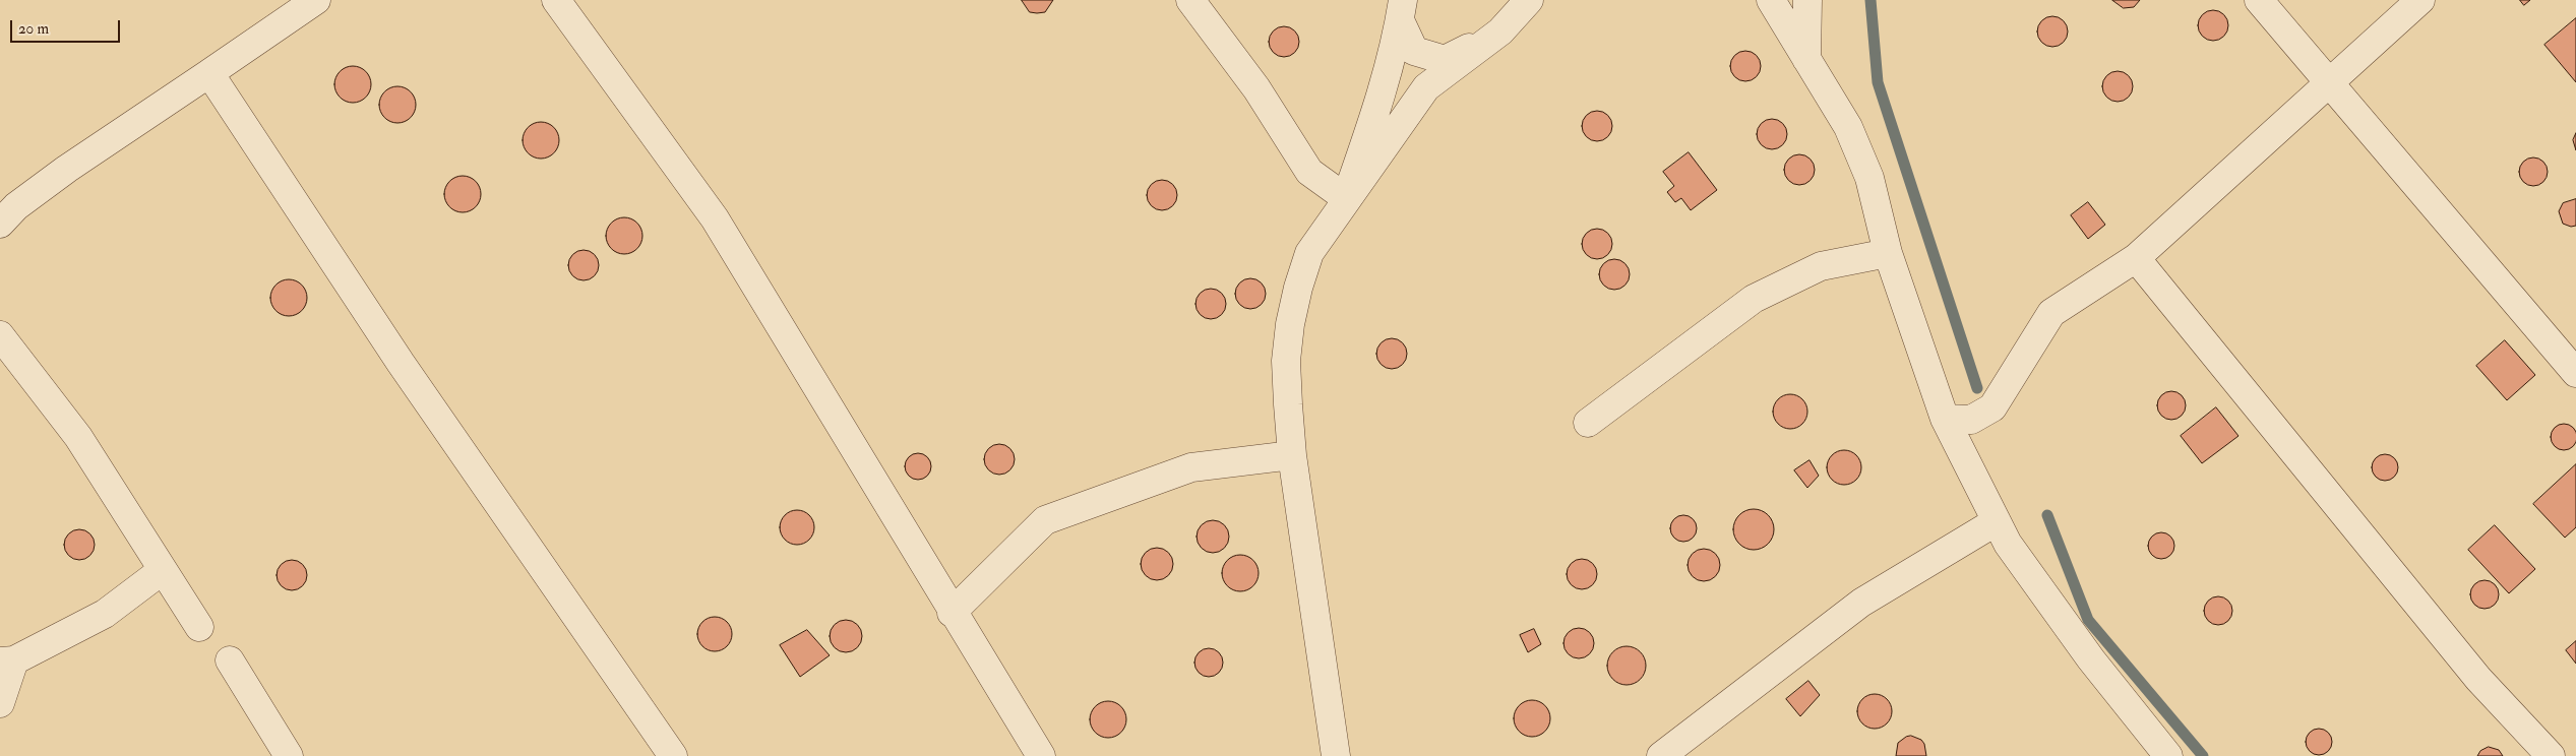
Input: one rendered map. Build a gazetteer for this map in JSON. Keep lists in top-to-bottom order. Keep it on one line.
{"scale_bar":"20 m"}
